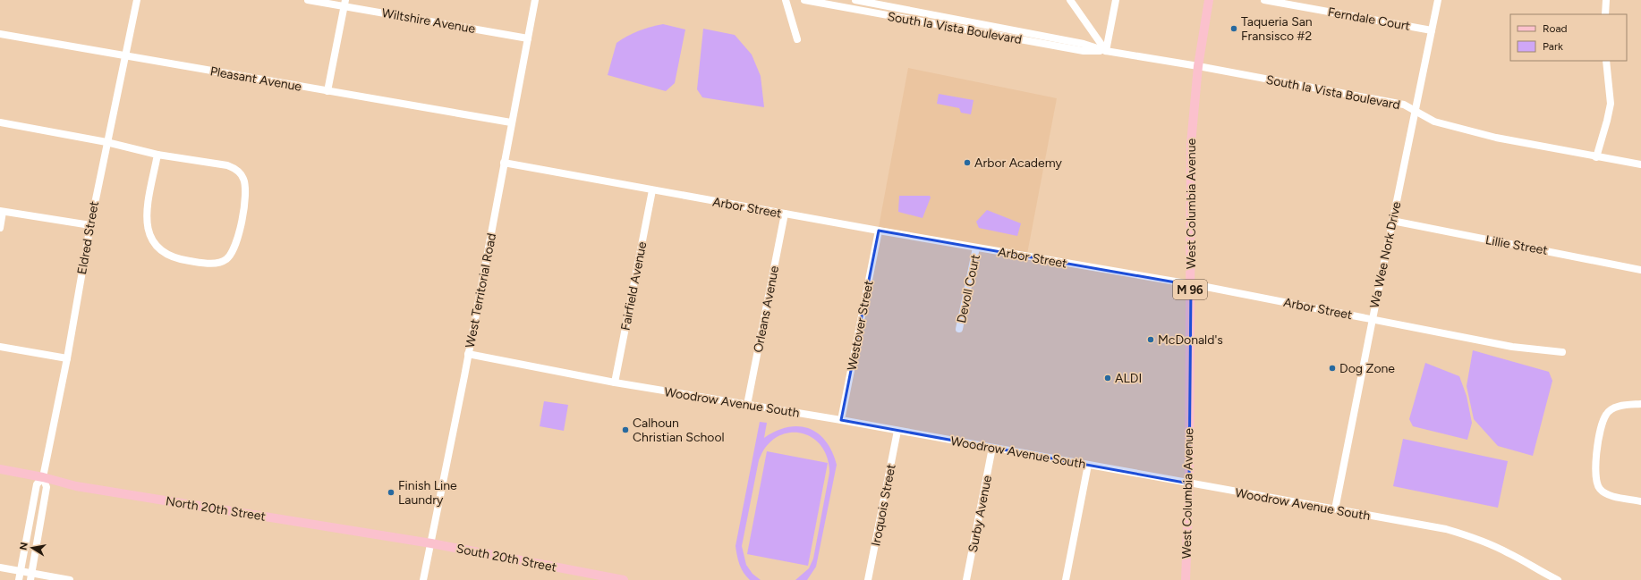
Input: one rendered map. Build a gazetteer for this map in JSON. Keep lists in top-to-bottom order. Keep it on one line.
{"streets":{"main road":["West Columbia Avenue","M 96","North 20th Street","South 20th Street"],"street":["Ferndale Court","Wiltshire Avenue","South la Vista Boulevard","Pleasant Avenue","Arbor Street","Eldred Street","Lillie Street","Wa Wee Nork Drive","Fairfield Avenue","Devoll Court","West Territorial Road","Orleans Avenue","Westover Street","Woodrow Avenue South","Iroquois Street","Surby Avenue"]},"crossings":[["Ferndale Court","Wa Wee Nork Drive"],["Wiltshire Avenue","West Territorial Road"],["South la Vista Boulevard","West Columbia Avenue"],["South la Vista Boulevard","Wa Wee Nork Drive"],["Pleasant Avenue","Eldred Street"],["Pleasant Avenue","West Territorial Road"],["West Columbia Avenue","Arbor Street"],["West Columbia Avenue","Woodrow Avenue South"],["Arbor Street","Wa Wee Nork Drive"],["Arbor Street","Fairfield Avenue"],["Arbor Street","Devoll Court"],["Arbor Street","West Territorial Road"],["Arbor Street","Orleans Avenue"],["Arbor Street","Westover Street"],["Eldred Street","North 20th Street"],["Lillie Street","Wa Wee Nork Drive"],["Wa Wee Nork Drive","Woodrow Avenue South"],["Fairfield Avenue","Woodrow Avenue South"],["West Territorial Road","Woodrow Avenue South"],["West Territorial Road","North 20th Street"],["West Territorial Road","South 20th Street"],["Orleans Avenue","Woodrow Avenue South"],["Westover Street","Woodrow Avenue South"],["Woodrow Avenue South","Iroquois Street"],["Woodrow Avenue South","Surby Avenue"],["North 20th Street","South 20th Street"]],"places":["Taqueria San Fransisco #2","Arbor Academy","McDonald's","Dog Zone","ALDI","Calhoun Christian School","Finish Line Laundry"],"legend":["Road","Park"],"north":"left"}
